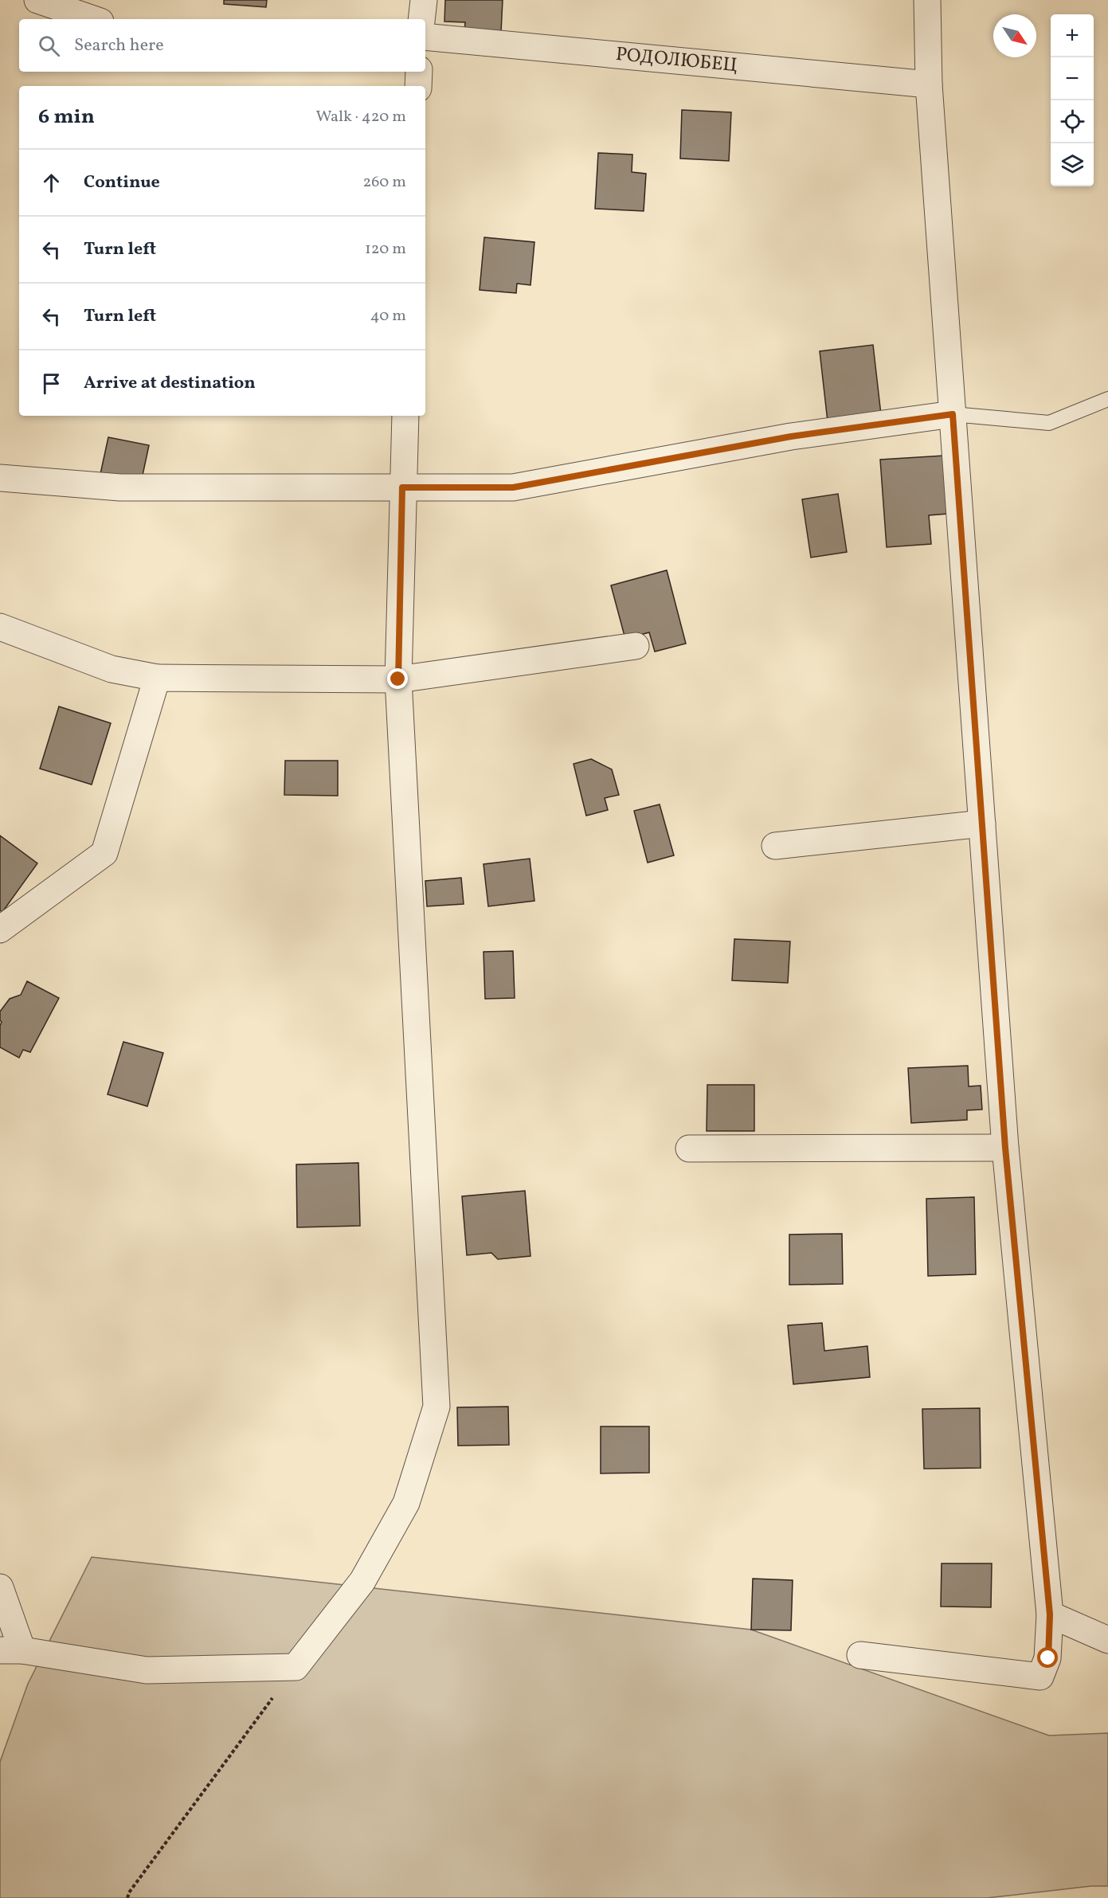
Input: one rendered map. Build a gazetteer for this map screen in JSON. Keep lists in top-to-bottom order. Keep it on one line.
{"streets":{"street":["РОДОЛЮБЕЦ"]},"north":"bottom right","page":{"map_buttons":["+","−"],"search":"Search here","heading":["6 min","Walk · 420 m"],"list":[["Continue","260 m"],["Turn left","120 m"],["Turn left","40 m"],"Arrive at destination"]}}
